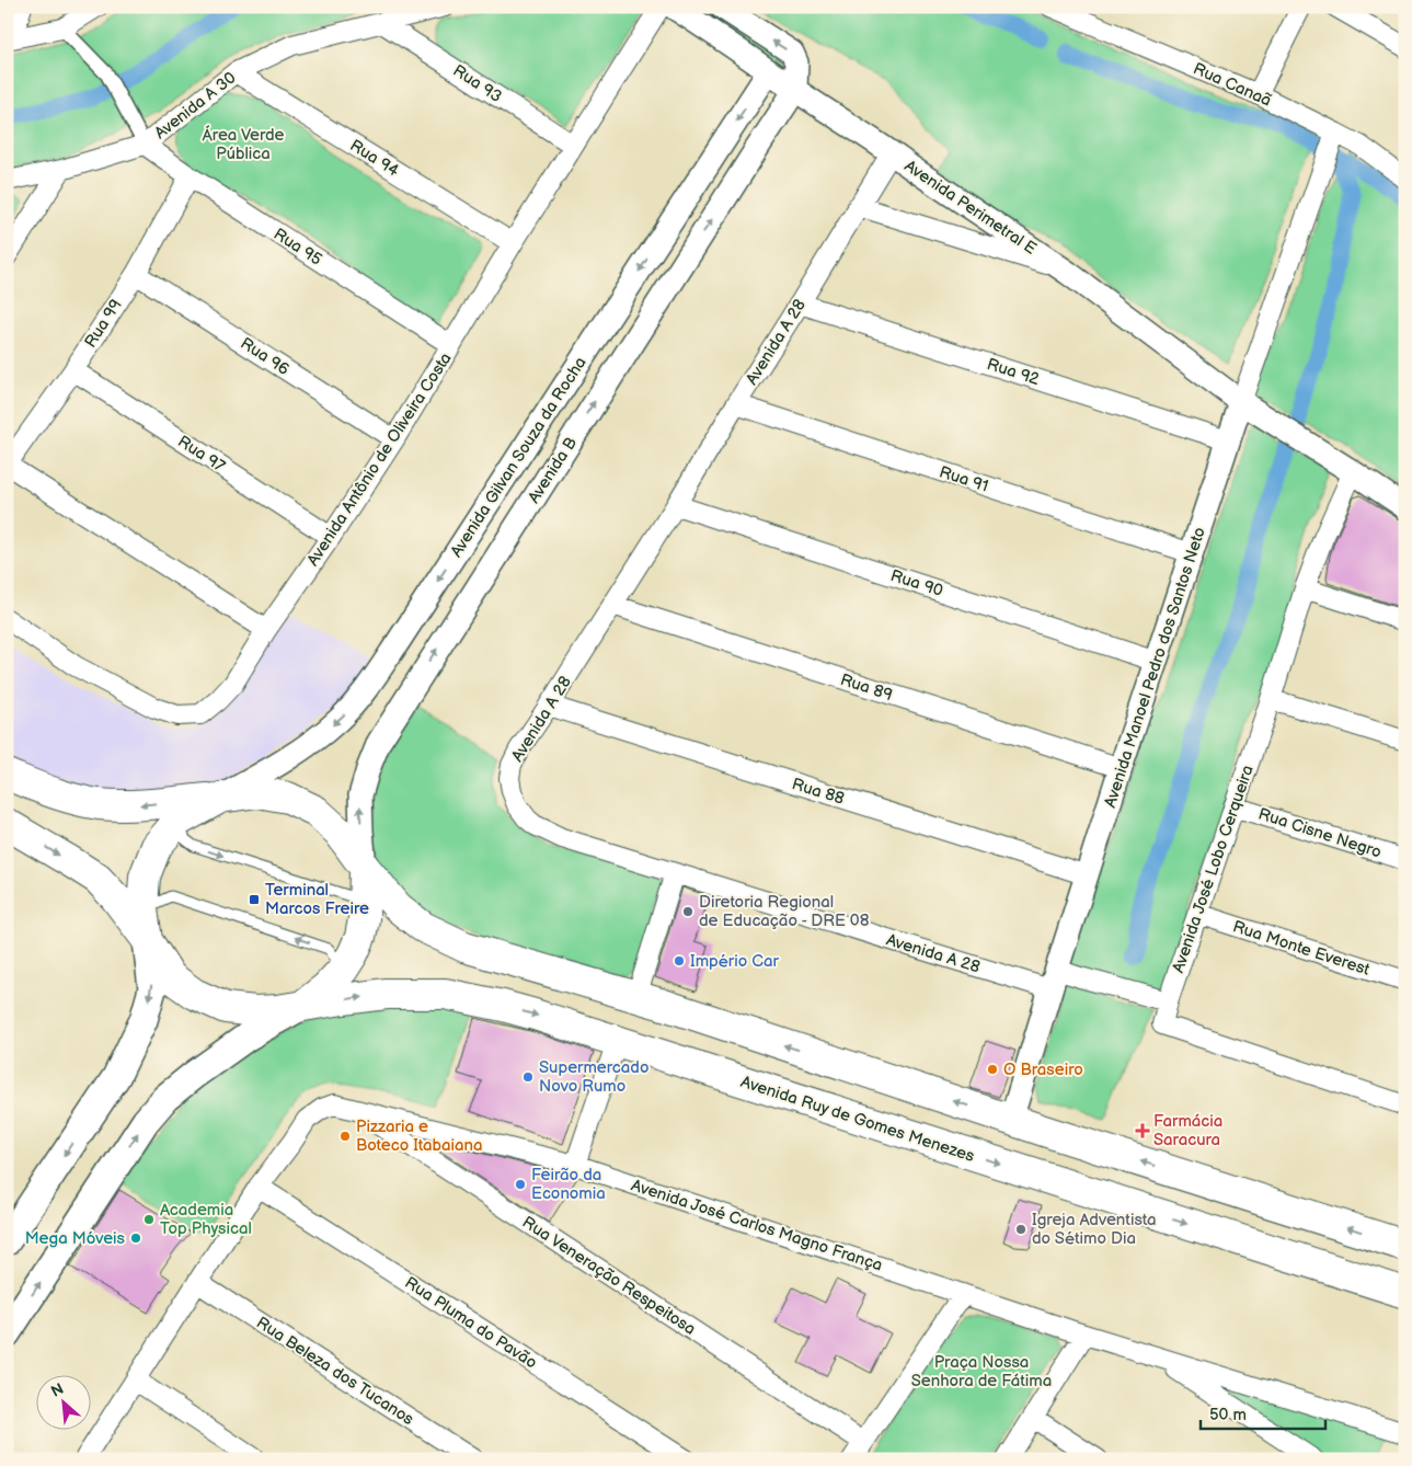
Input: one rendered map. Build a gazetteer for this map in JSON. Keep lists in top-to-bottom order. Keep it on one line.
{"streets":{"main road":["Avenida Ruy de Gomes Menezes"],"street":["Rua 93","Rua Canaã","Avenida A 30","Rua 94","Avenida Perimetral E","Rua 95","Rua 99","Avenida A 28","Rua 96","Rua 92","Rua 97","Avenida Gilvan Souza da Rocha","Avenida Antônio de Oliveira Costa","Avenida B","Rua 91","Rua 90","Avenida Manoel Pedro dos Santos Neto","Rua 89","Rua 88","Rua Cisne Negro","Avenida José Lobo Cerqueira","Rua Monte Everest","Avenida José Carlos Magno França","Rua Veneração Respeitosa","Rua Pluma do Pavão","Rua Beleza dos Tucanos"]},"crossings":[["Rua 93","Avenida A 30"],["Rua 93","Avenida Antônio de Oliveira Costa"],["Avenida A 30","Rua 94"],["Avenida A 30","Rua 95"],["Rua 94","Avenida Antônio de Oliveira Costa"],["Avenida Perimetral E","Avenida A 28"],["Avenida Perimetral E","Avenida Gilvan Souza da Rocha"],["Avenida Perimetral E","Avenida B"],["Avenida Perimetral E","Avenida Manoel Pedro dos Santos Neto"],["Rua 95","Rua 99"],["Rua 95","Avenida Antônio de Oliveira Costa"],["Rua 99","Rua 96"],["Rua 99","Rua 97"],["Avenida A 28","Rua 92"],["Avenida A 28","Rua 91"],["Avenida A 28","Rua 90"],["Avenida A 28","Avenida Manoel Pedro dos Santos Neto"],["Avenida A 28","Rua 89"],["Avenida A 28","Rua 88"],["Avenida A 28","Avenida José Lobo Cerqueira"],["Rua 96","Avenida Antônio de Oliveira Costa"],["Rua 92","Avenida Manoel Pedro dos Santos Neto"],["Rua 97","Avenida Antônio de Oliveira Costa"],["Rua 91","Avenida Manoel Pedro dos Santos Neto"],["Rua 90","Avenida Manoel Pedro dos Santos Neto"],["Avenida Manoel Pedro dos Santos Neto","Rua 89"],["Avenida Manoel Pedro dos Santos Neto","Rua 88"],["Rua Cisne Negro","Avenida José Lobo Cerqueira"],["Avenida José Lobo Cerqueira","Rua Monte Everest"],["Avenida José Carlos Magno França","Rua Veneração Respeitosa"],["Avenida José Carlos Magno França","Rua Pluma do Pavão"],["Avenida José Carlos Magno França","Rua Beleza dos Tucanos"]],"one_way":["Avenida Gilvan Souza da Rocha","Avenida B"],"parks":["Área Verde Pública","Praça Nossa Senhora de Fátima"],"places":{"transit":["Terminal Marcos Freire"],"other":["Diretoria Regional de Educação - DRE 08","Império Car","O Braseiro","Supermercado Novo Rumo","Pizzaria e Boteco Itabaiana","Feirão da Economia","Academia Top Physical","Igreja Adventista do Sétimo Dia","Mega Móveis"],"health":["Farmácia Saracura"]},"scale_bar":"50 m","north":"top left"}
